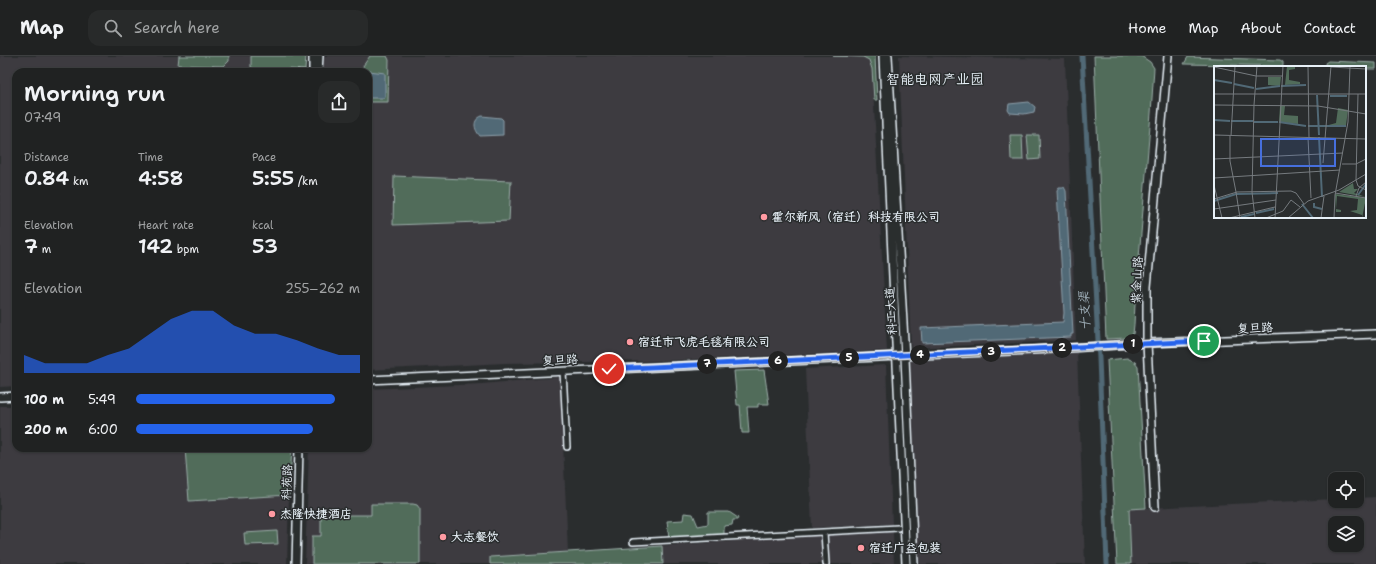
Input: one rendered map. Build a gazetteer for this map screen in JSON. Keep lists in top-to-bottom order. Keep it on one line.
{"streets":{"street":["紫金山路","科工大道","复旦路","科苑路"]},"crossings":[["紫金山路","复旦路"],["科工大道","复旦路"]],"districts":["智能电网产业园"],"water":["十支渠"],"places":["霍尔新风（宿迁）科技有限公司","宿迁市飞虎毛毯有限公司","杰隆快捷酒店","大志餐饮","宿迁广益包装"],"page":{"header":"Map","search":"Search here","nav":["Home","Map","About","Contact"],"heading":["Morning run","07:49"],"stats":[["Distance","0.84 km"],["Time","4:58"],["Pace","5:55 /km"],["Elevation","7 m"],["Heart rate","142 bpm"],["kcal","53"]],"chart":["Elevation","255–262 m"],"pins":["1","2","3","4","5","6","7"],"list":[{"name":"100 m","note":"5:49"},{"name":"200 m","note":"6:00"}]}}
